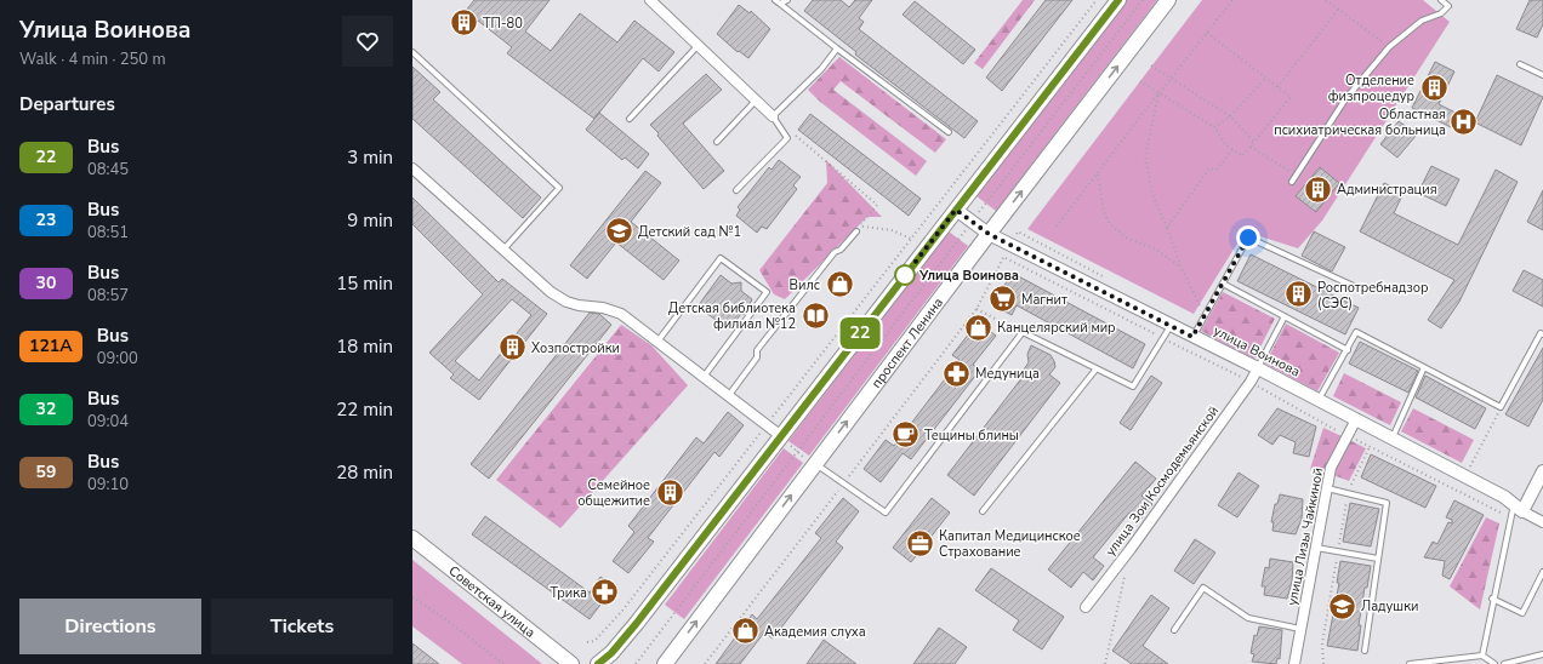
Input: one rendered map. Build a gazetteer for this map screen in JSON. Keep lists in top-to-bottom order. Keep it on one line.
{"streets":{"main road":["проспект Ленина","Советская улица"],"street":["улица Воинова","улица Зои Космодемьянской","улица Лизы Чайкиной"]},"crossings":[["проспект Ленина","улица Воинова"],["улица Воинова","улица Зои Космодемьянской"],["улица Воинова","улица Лизы Чайкиной"]],"places":{"building":["ТП-80","Отделение физпроцедур","Администрация","Роспотребнадзор (СЭС)","Хозпостройки","Семейное общежитие"],"hospital":["Областная психиатрическая больница"],"school or university":["Детский сад №1","Ладушки"],"other":["Улица Воинова"],"shop":["Вилс","Канцелярский мир","Академия слуха"],"supermarket":["Магнит"],"library":["Детская библиотека филиал №12"],"pharmacy":["Медуница","Трика"],"cafe":["Тещины блины"],"office":["Капитал Медицинское Страхование"]},"lines":["bus line 22"],"page":{"heading":[["Улица Воинова","Walk · 4 min · 250 m"],"Departures"],"on_map":"22","list":[{"mark":"22","name":"Bus","note":"08:45","value":"3 min"},{"mark":"23","name":"Bus","note":"08:51","value":"9 min"},{"mark":"30","name":"Bus","note":"08:57","value":"15 min"},{"mark":"121А","name":"Bus","note":"09:00","value":"18 min"},{"mark":"32","name":"Bus","note":"09:04","value":"22 min"},{"mark":"59","name":"Bus","note":"09:10","value":"28 min"}],"buttons":["Directions","Tickets"]}}
